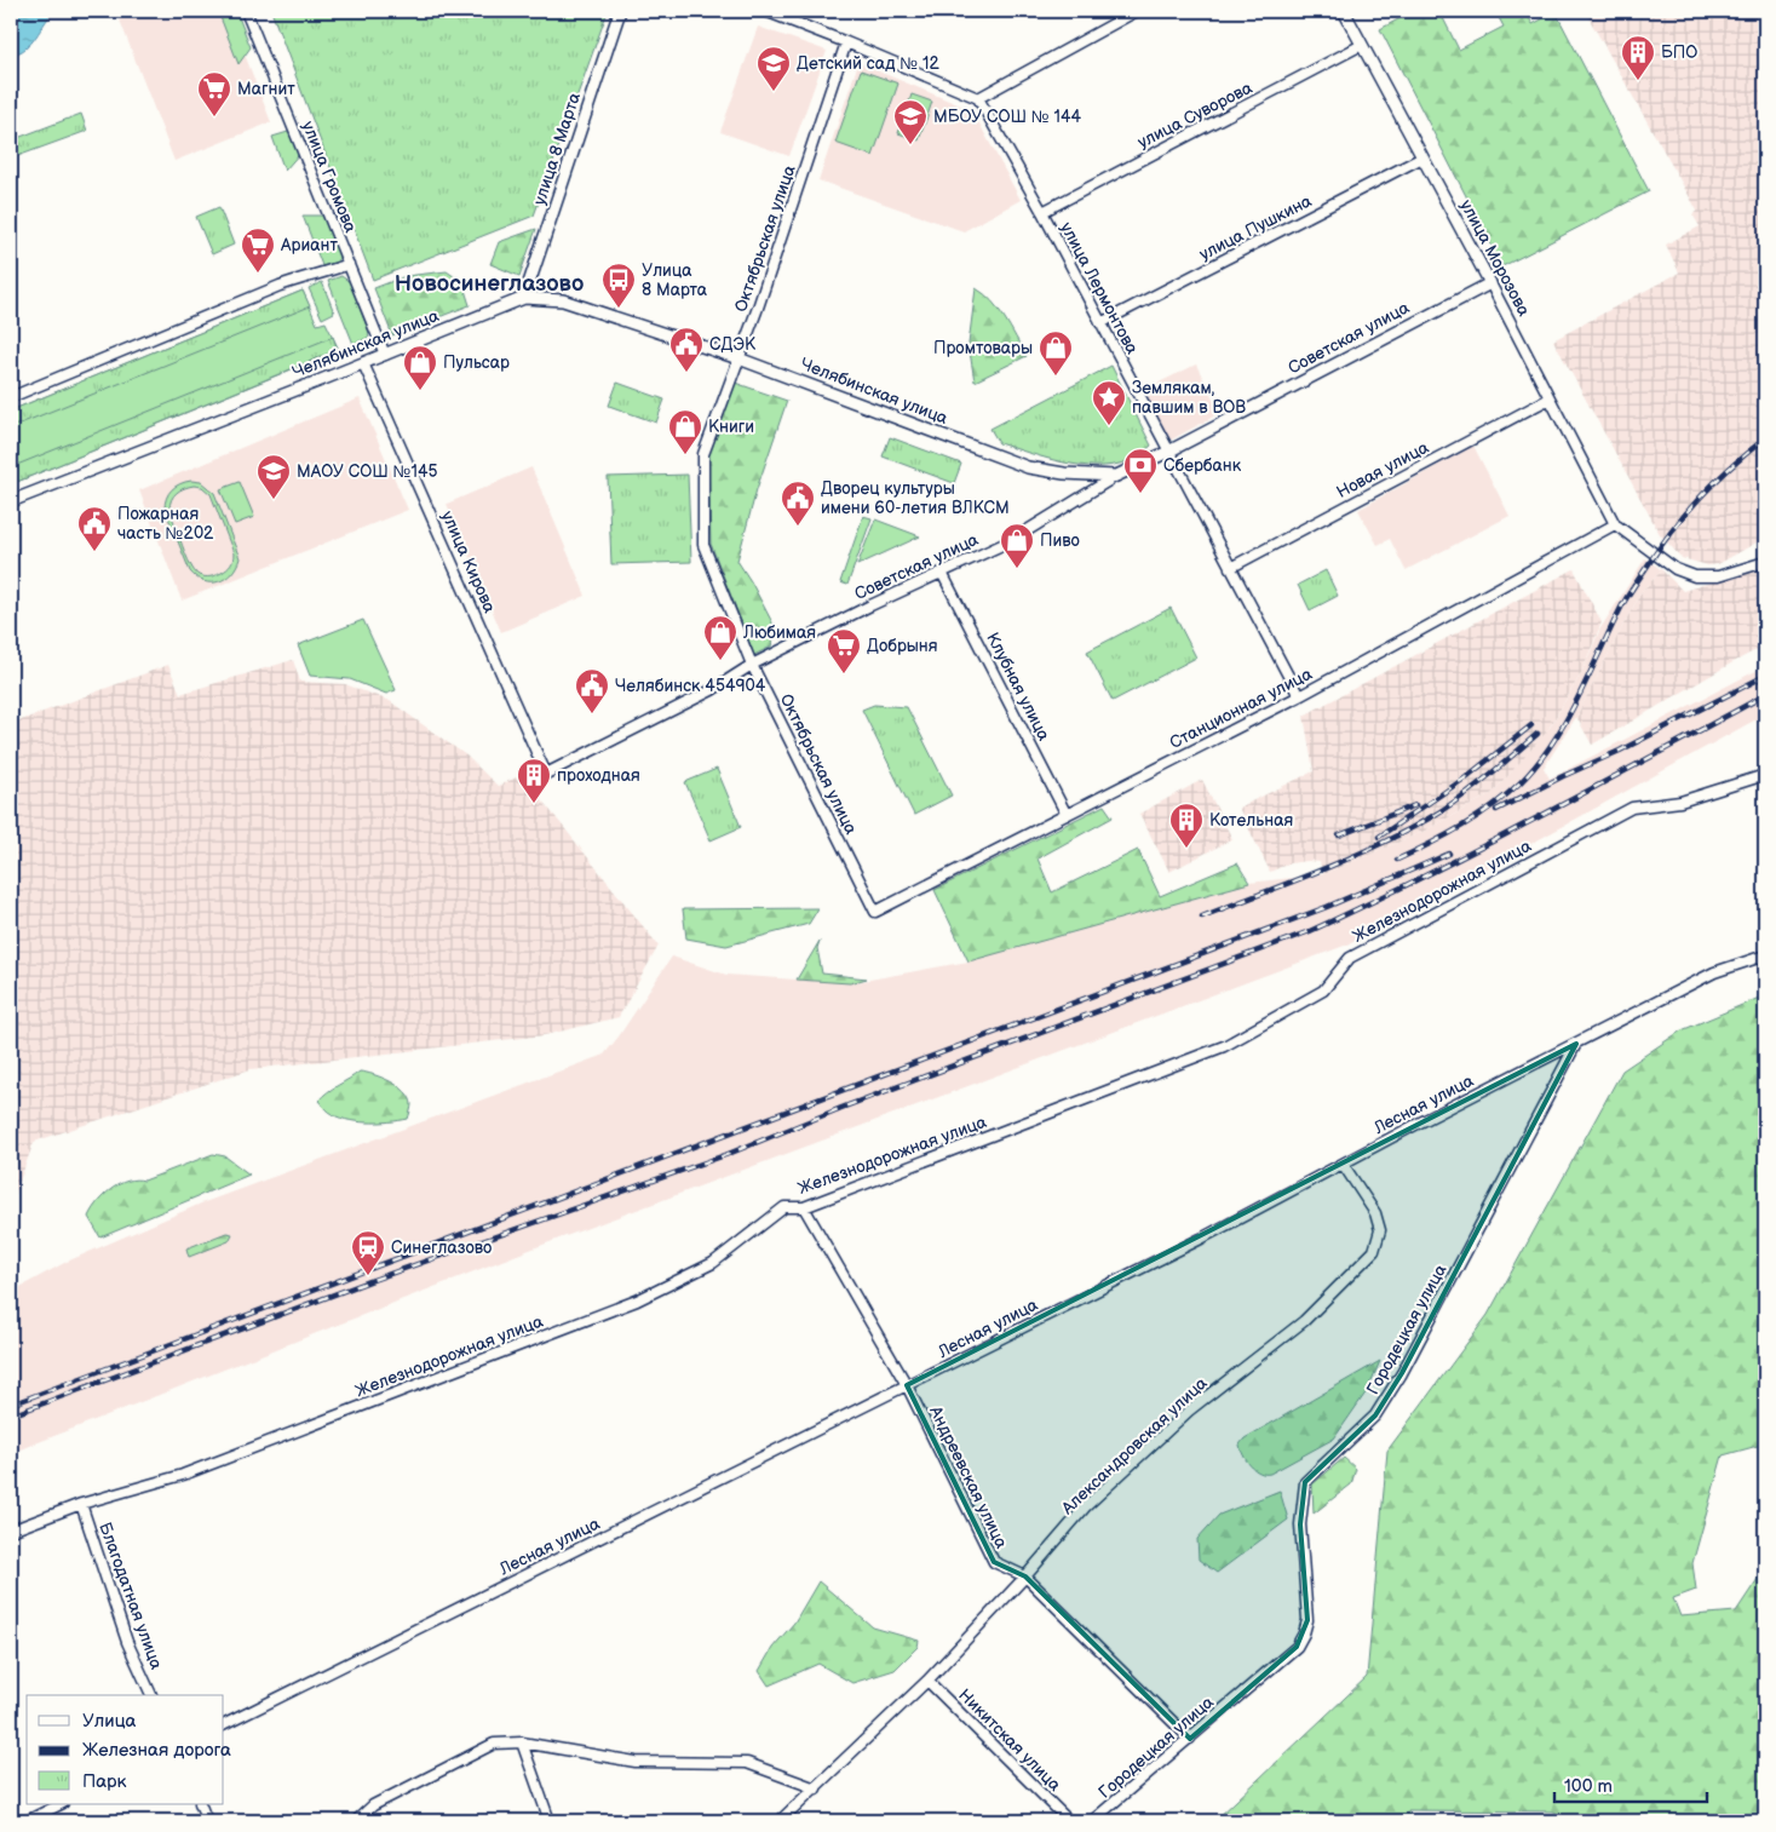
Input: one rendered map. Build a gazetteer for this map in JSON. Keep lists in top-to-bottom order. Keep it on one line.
{"streets":{"street":["улица Суворова","улица 8 Марта","улица Громова","улица Пушкина","Октябрьская улица","улица Морозова","улица Лермонтова","Советская улица","Челябинская улица","Новая улица","улица Кирова","Клубная улица","Станционная улица","Железнодорожная улица","Лесная улица","Городецкая улица","Александровская улица","Андреевская улица","Благодатная улица","Никитская улица"]},"crossings":[["улица Суворова","улица Морозова"],["улица Суворова","улица Лермонтова"],["улица 8 Марта","Челябинская улица"],["улица Громова","Челябинская улица"],["улица Пушкина","улица Морозова"],["улица Пушкина","улица Лермонтова"],["Октябрьская улица","Советская улица"],["Октябрьская улица","Челябинская улица"],["Октябрьская улица","Станционная улица"],["улица Морозова","Советская улица"],["улица Морозова","Новая улица"],["улица Морозова","Станционная улица"],["улица Лермонтова","Советская улица"],["улица Лермонтова","Новая улица"],["улица Лермонтова","Станционная улица"],["Советская улица","Челябинская улица"],["Советская улица","улица Кирова"],["Советская улица","Клубная улица"],["Челябинская улица","улица Кирова"],["Клубная улица","Станционная улица"],["Железнодорожная улица","Андреевская улица"],["Железнодорожная улица","Благодатная улица"],["Лесная улица","Городецкая улица"],["Лесная улица","Александровская улица"],["Лесная улица","Андреевская улица"],["Городецкая улица","Андреевская улица"],["Александровская улица","Андреевская улица"],["Александровская улица","Никитская улица"]],"districts":["Новосинеглазово"],"places":{"building":["БПО","проходная","Котельная"],"school or university":["Детский сад № 12","МБОУ СОШ № 144","МАОУ СОШ №145"],"supermarket":["Магнит","Ариант","Добрыня"],"bus stop":["Улица 8 Марта"],"public building":["СДЭК","Дворец культуры имени 60-летия ВЛКСМ","Пожарная часть №202","Челябинск 454904"],"shop":["Промтовары","Пульсар","Книги","Пиво","Любимая"],"place":["Землякам, павшим в ВОВ"],"bank":["Сбербанк"],"station":["Синеглазово"]},"legend":["Улица","Железная дорога","Парк"],"scale_bar":"100 m"}
